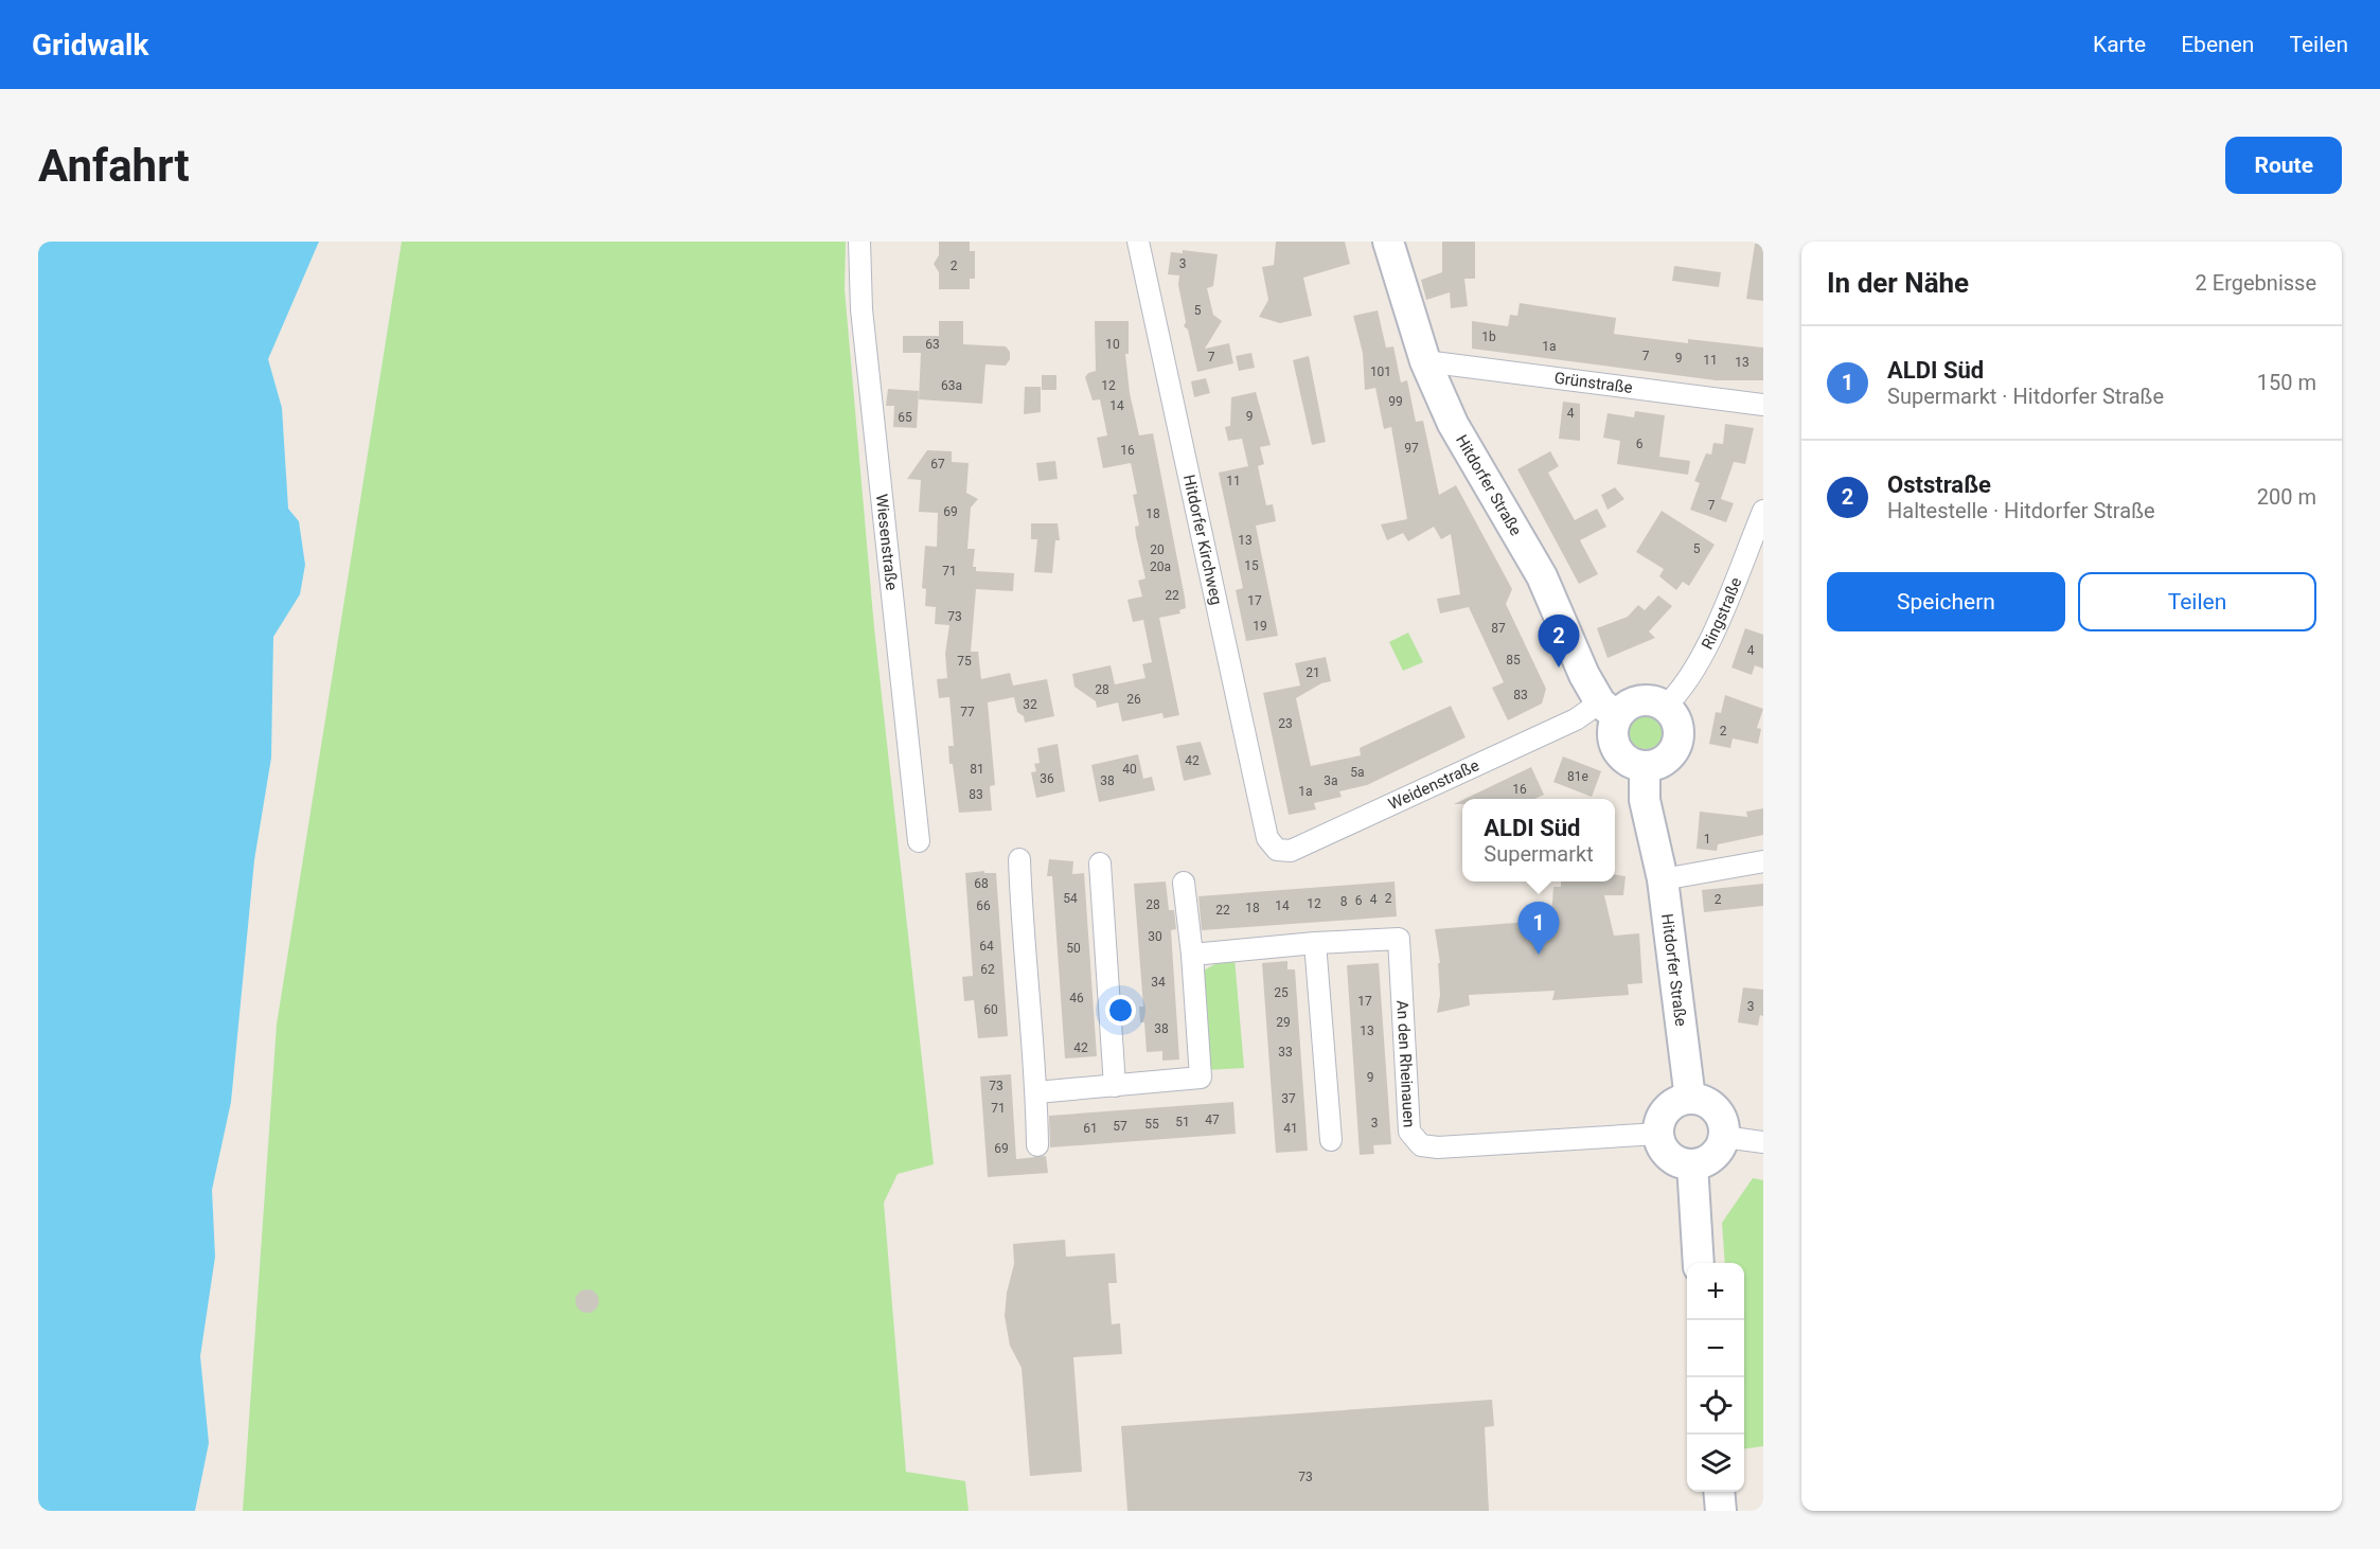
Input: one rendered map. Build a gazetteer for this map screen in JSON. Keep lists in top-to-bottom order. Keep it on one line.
{"streets":{"street":["Grünstraße","Hitdorfer Straße","Hitdorfer Kirchweg","Wiesenstraße","Ringstraße","Weidenstraße","An den Rheinauen"]},"crossings":[["Grünstraße","Hitdorfer Straße"],["Hitdorfer Straße","Ringstraße"],["Hitdorfer Straße","Weidenstraße"],["Hitdorfer Straße","An den Rheinauen"],["Hitdorfer Kirchweg","Weidenstraße"],["Ringstraße","Weidenstraße"]],"house_numbers":["3","2","5","1b","63","10","1a","7","7","9","11","13","101","63a","12","99","14","4","9","65","6","97","16","67","11","7","69","18","13","5","20","15","20a","71","22","17","73","19","87","4","85","75","21","28","83","26","32","77","23","2","42","81","40","5a","81e","36","38","3a","16","1a","83","1","68","54","2","4","2","6","8","12","28","66","14","18","22","30","64","50","62","34","25","46","17","3","60","29","38","13","42","33","9","73","37","71","47","51","3","55","57","61","41","69","73"],"page":{"header":"Gridwalk","nav":["Karte","Ebenen","Teilen"],"buttons":["Route",["Speichern","Teilen"]],"title":"Anfahrt","heading":["In der Nähe","2 Ergebnisse"],"list":[{"mark":"1","name":"ALDI Süd","note":"Supermarkt · Hitdorfer Straße","value":"150 m"},{"mark":"2","name":"Oststraße","note":"Haltestelle · Hitdorfer Straße","value":"200 m"}],"pins":["2","1"],"popup":["ALDI Süd","Supermarkt"],"map_buttons":["+","−"]}}
